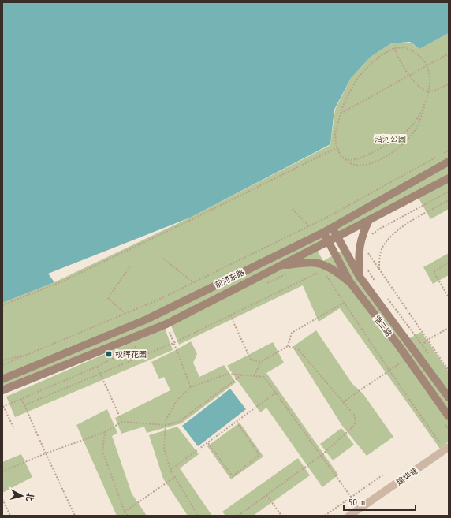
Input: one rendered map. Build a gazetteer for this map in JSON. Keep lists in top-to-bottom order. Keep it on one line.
{"streets":{"main road":["前河东路","港二路"],"street":["建华巷"]},"crossings":[["前河东路","港二路"]],"parks":["沿河公园"],"places":{"transit":["权晖花园"]},"scale_bar":"50 m","north":"right"}
